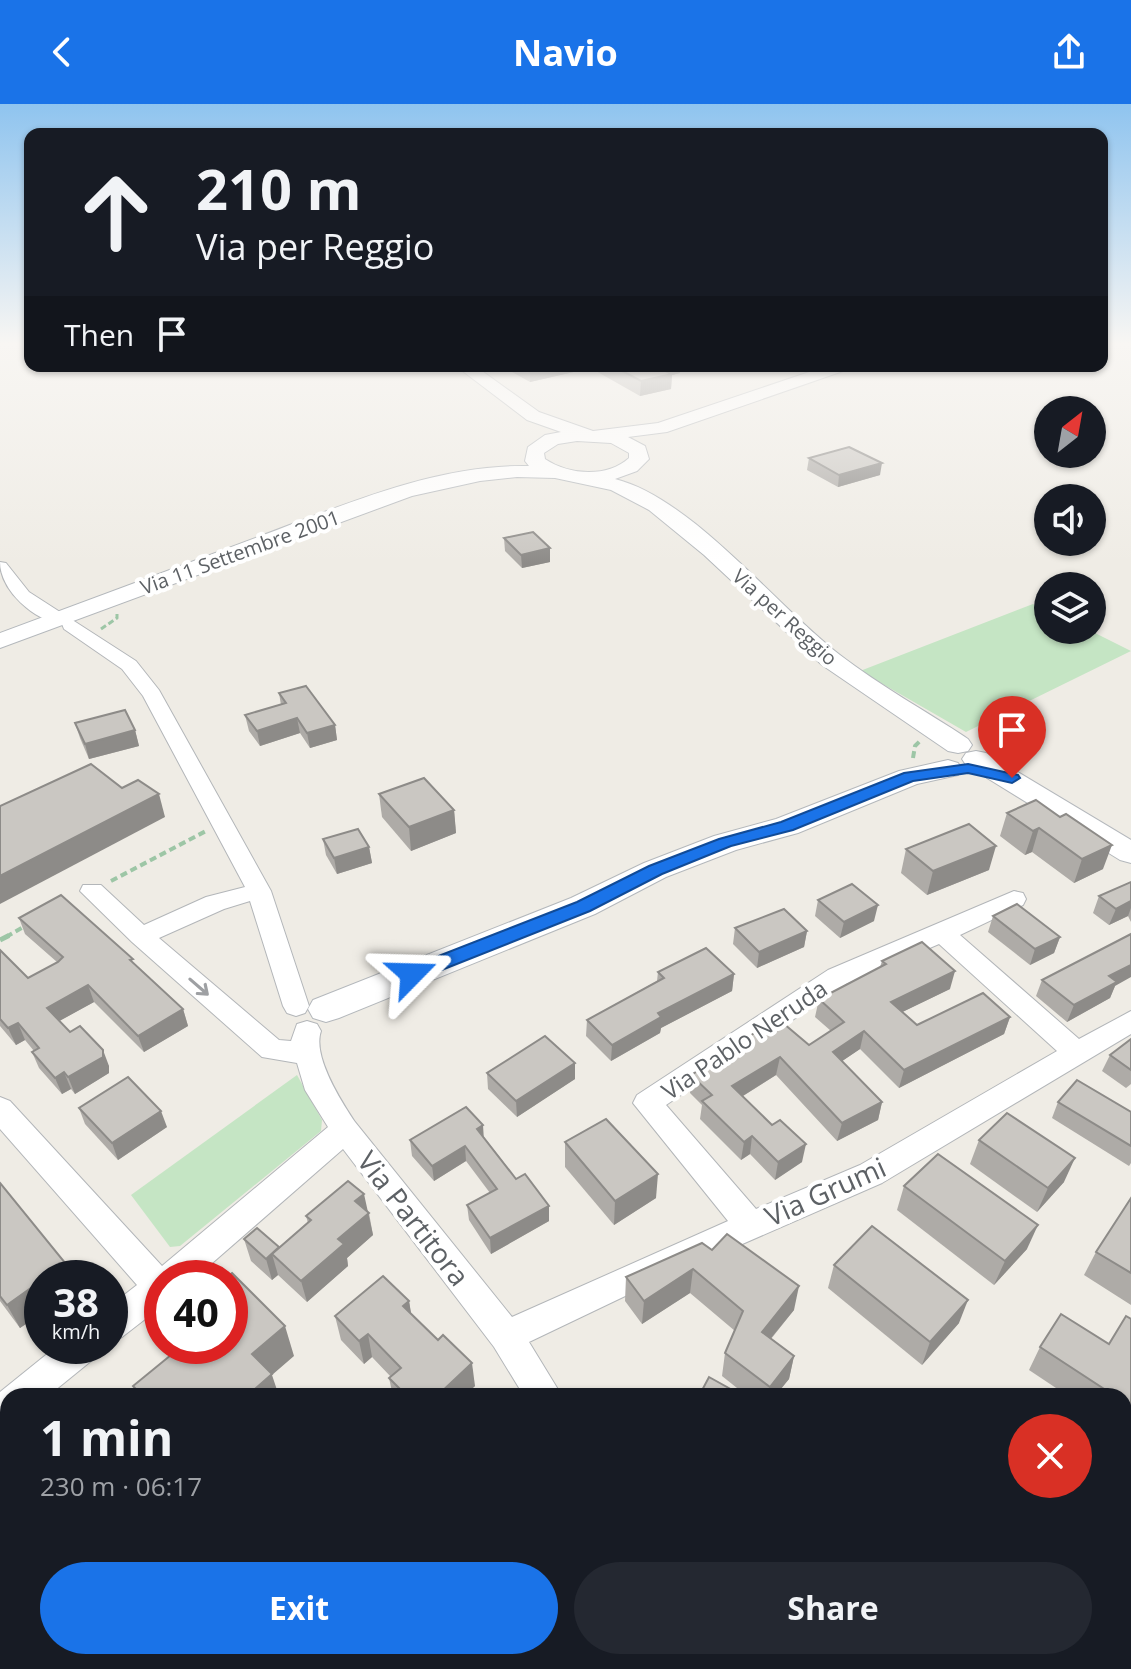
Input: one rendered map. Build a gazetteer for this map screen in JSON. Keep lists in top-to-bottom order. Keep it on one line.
{"streets":{"street":["Via 11 Settembre 2001","Via per Reggio","Via Pablo Neruda","Via Grumi","Via Partitora"]},"crossings":[["Via 11 Settembre 2001","Via per Reggio"],["Via 11 Settembre 2001","Via Partitora"],["Via Pablo Neruda","Via Grumi"],["Via Grumi","Via Partitora"]],"north":"top right","page":{"header":"Navio","turn":["210 m","Via per Reggio"],"then":"Then","speed":"38 km/h","limit":"40","heading":["1 min","230 m · 06:17"],"buttons":["Exit","Share"]}}
